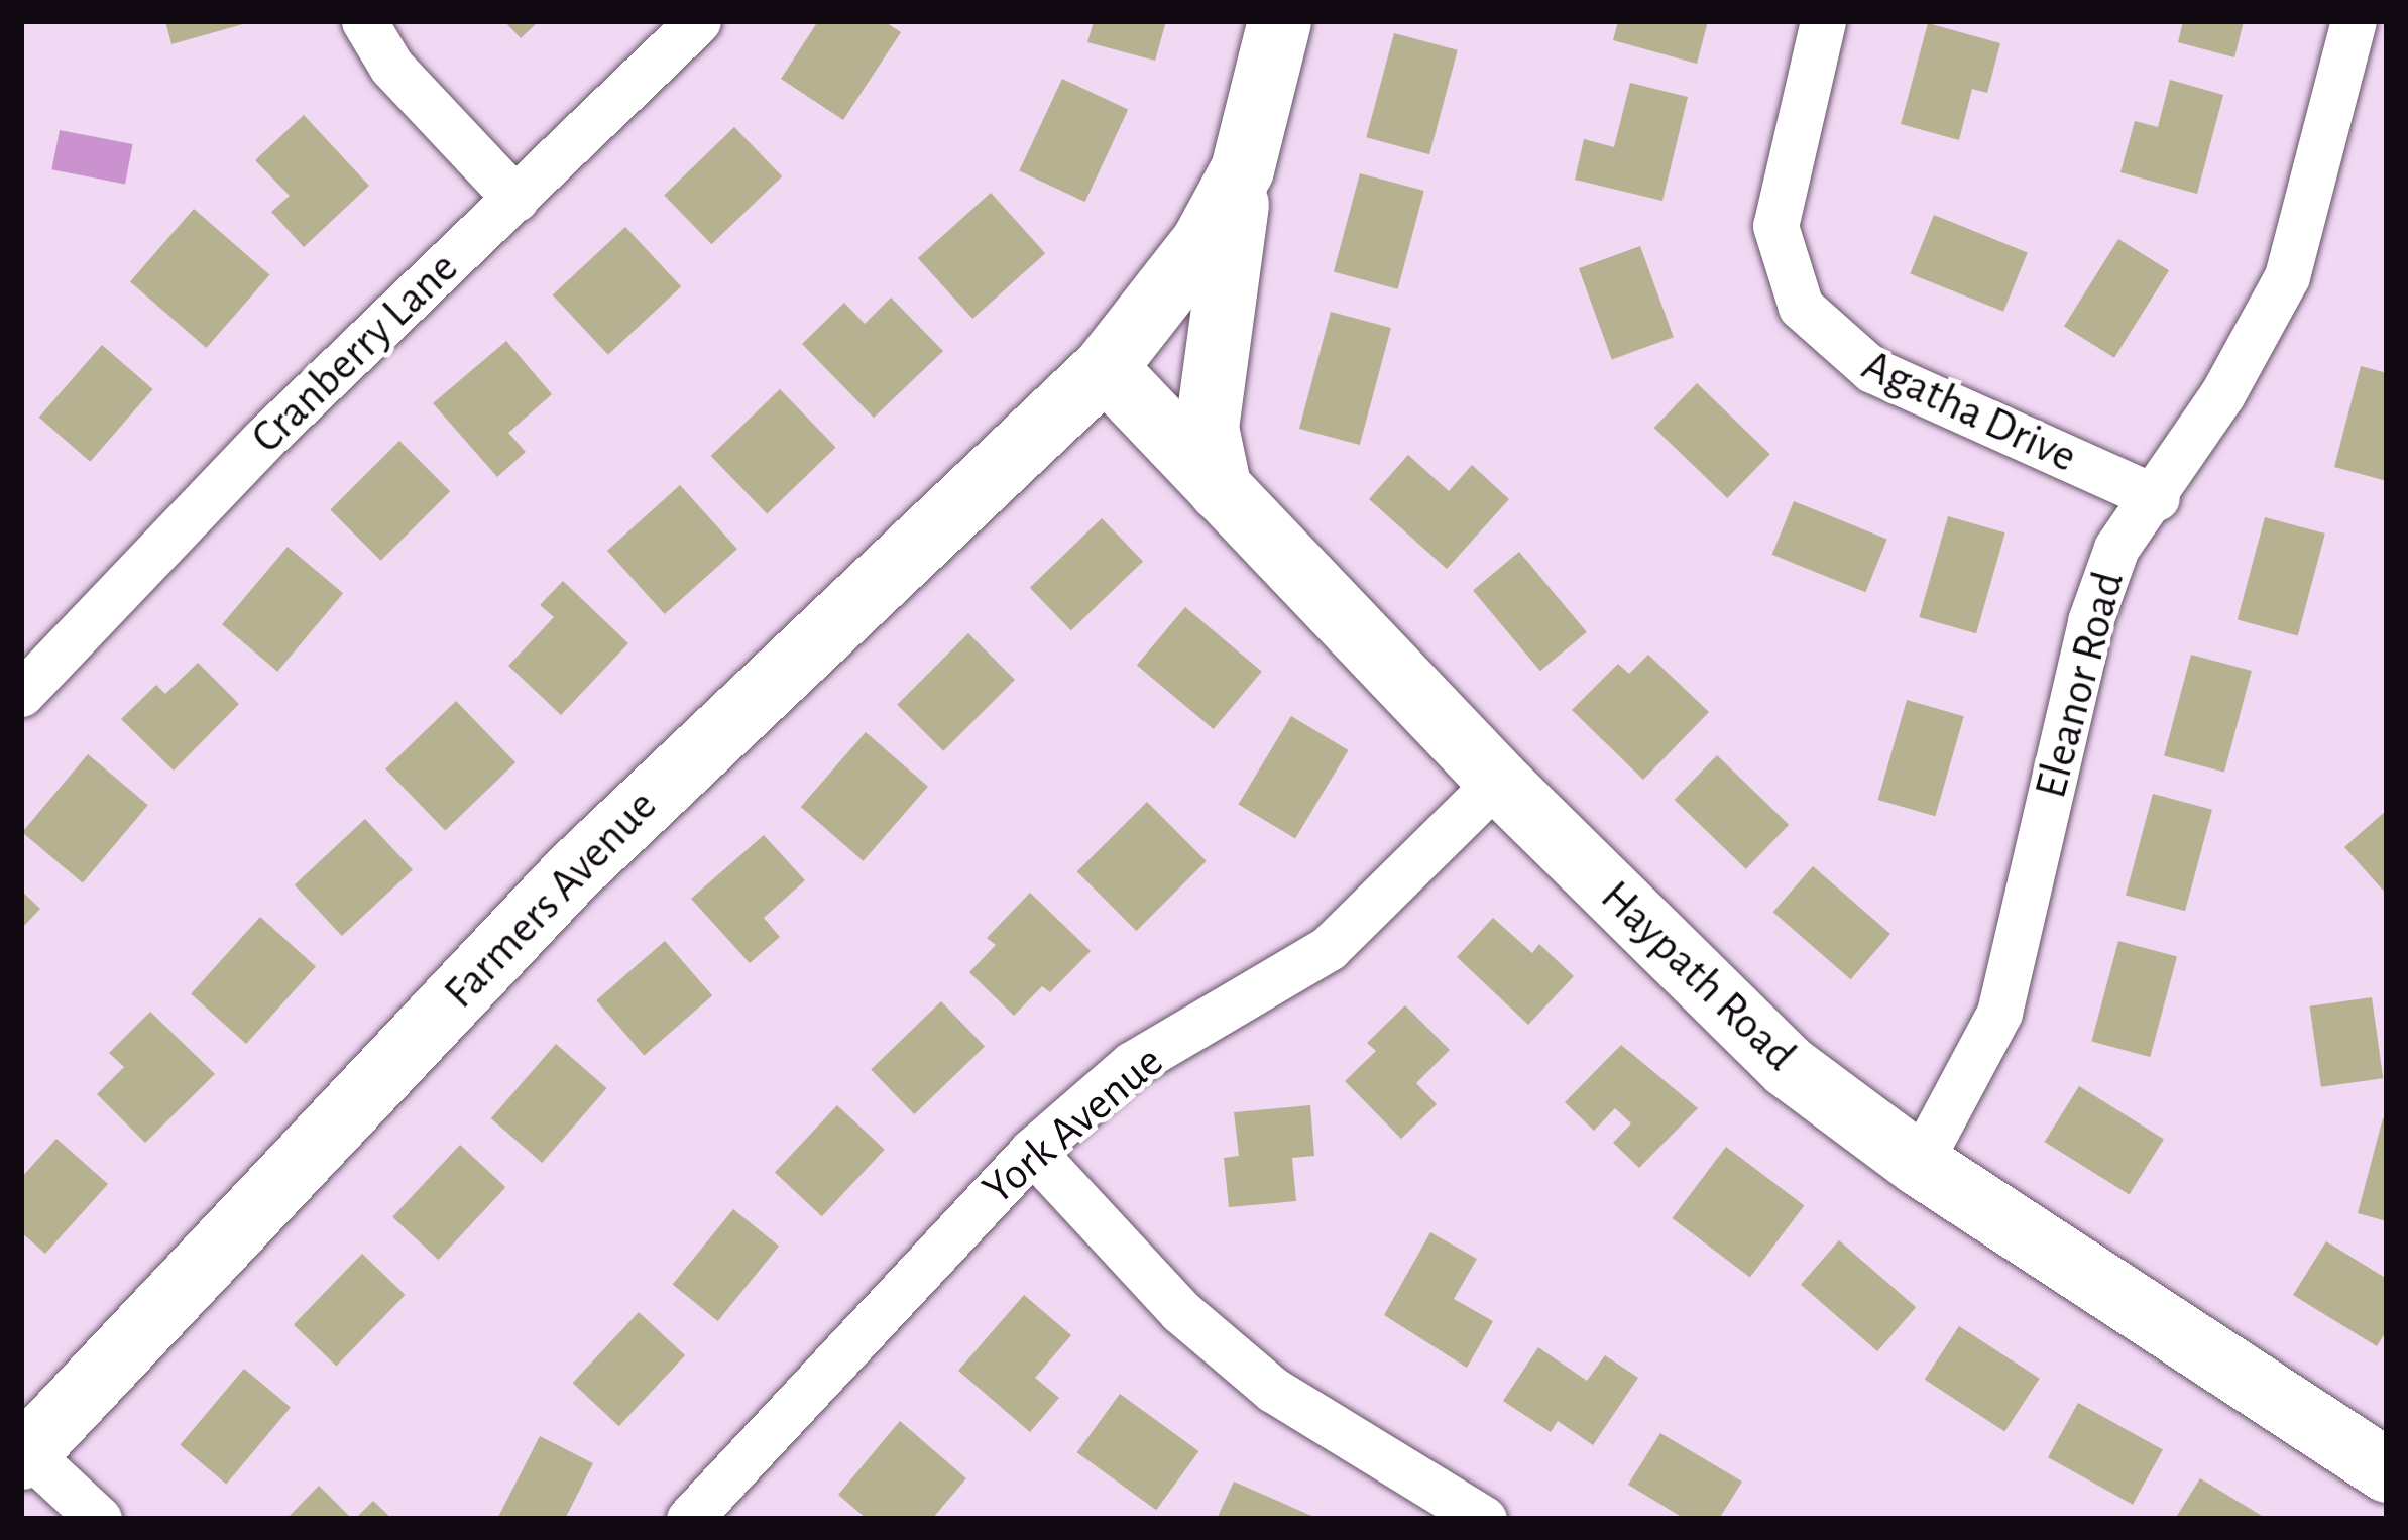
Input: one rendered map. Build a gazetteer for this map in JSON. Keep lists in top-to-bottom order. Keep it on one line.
{"streets":{"street":["Cranberry Lane","Agatha Drive","Eleanor Road","Farmers Avenue","Haypath Road","York Avenue"]},"crossings":[["Agatha Drive","Eleanor Road"],["Eleanor Road","Haypath Road"],["Farmers Avenue","Haypath Road"],["Haypath Road","York Avenue"]]}
